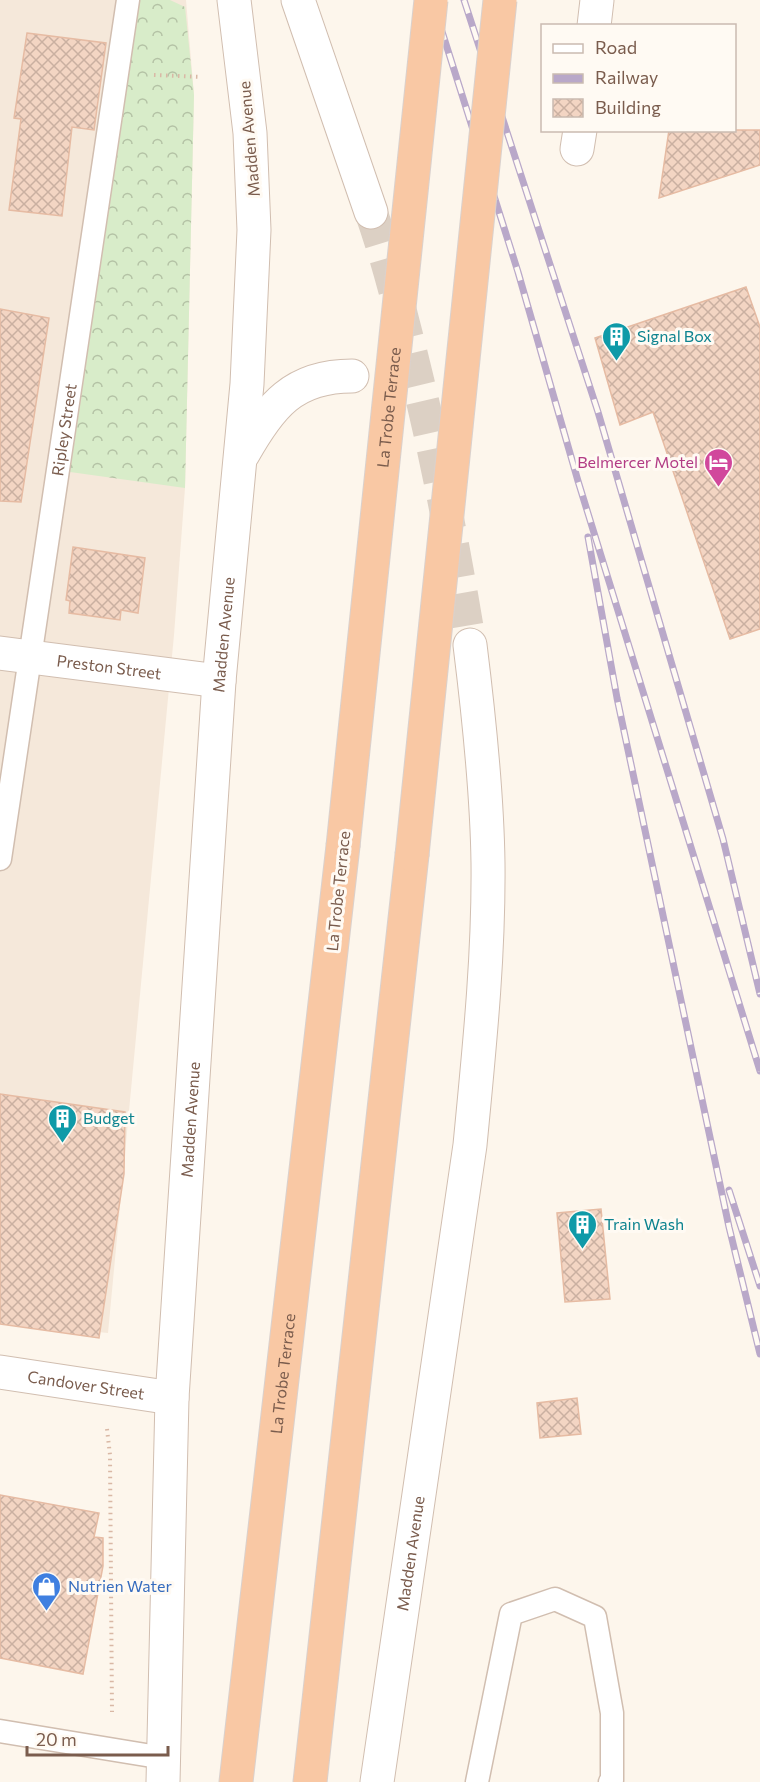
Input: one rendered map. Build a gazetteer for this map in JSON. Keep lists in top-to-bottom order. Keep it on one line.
{"streets":{"highway":["La Trobe Terrace"],"street":["Madden Avenue","Preston Street","Candover Street"],"lane":["Ripley Street"]},"crossings":[["Madden Avenue","Preston Street"],["Madden Avenue","Candover Street"],["Ripley Street","Preston Street"]],"places":{"building":["Signal Box","Budget","Train Wash"],"hotel":["Belmercer Motel"],"shop":["Nutrien Water"]},"legend":["Road","Railway","Building"],"scale_bar":"20 m"}
